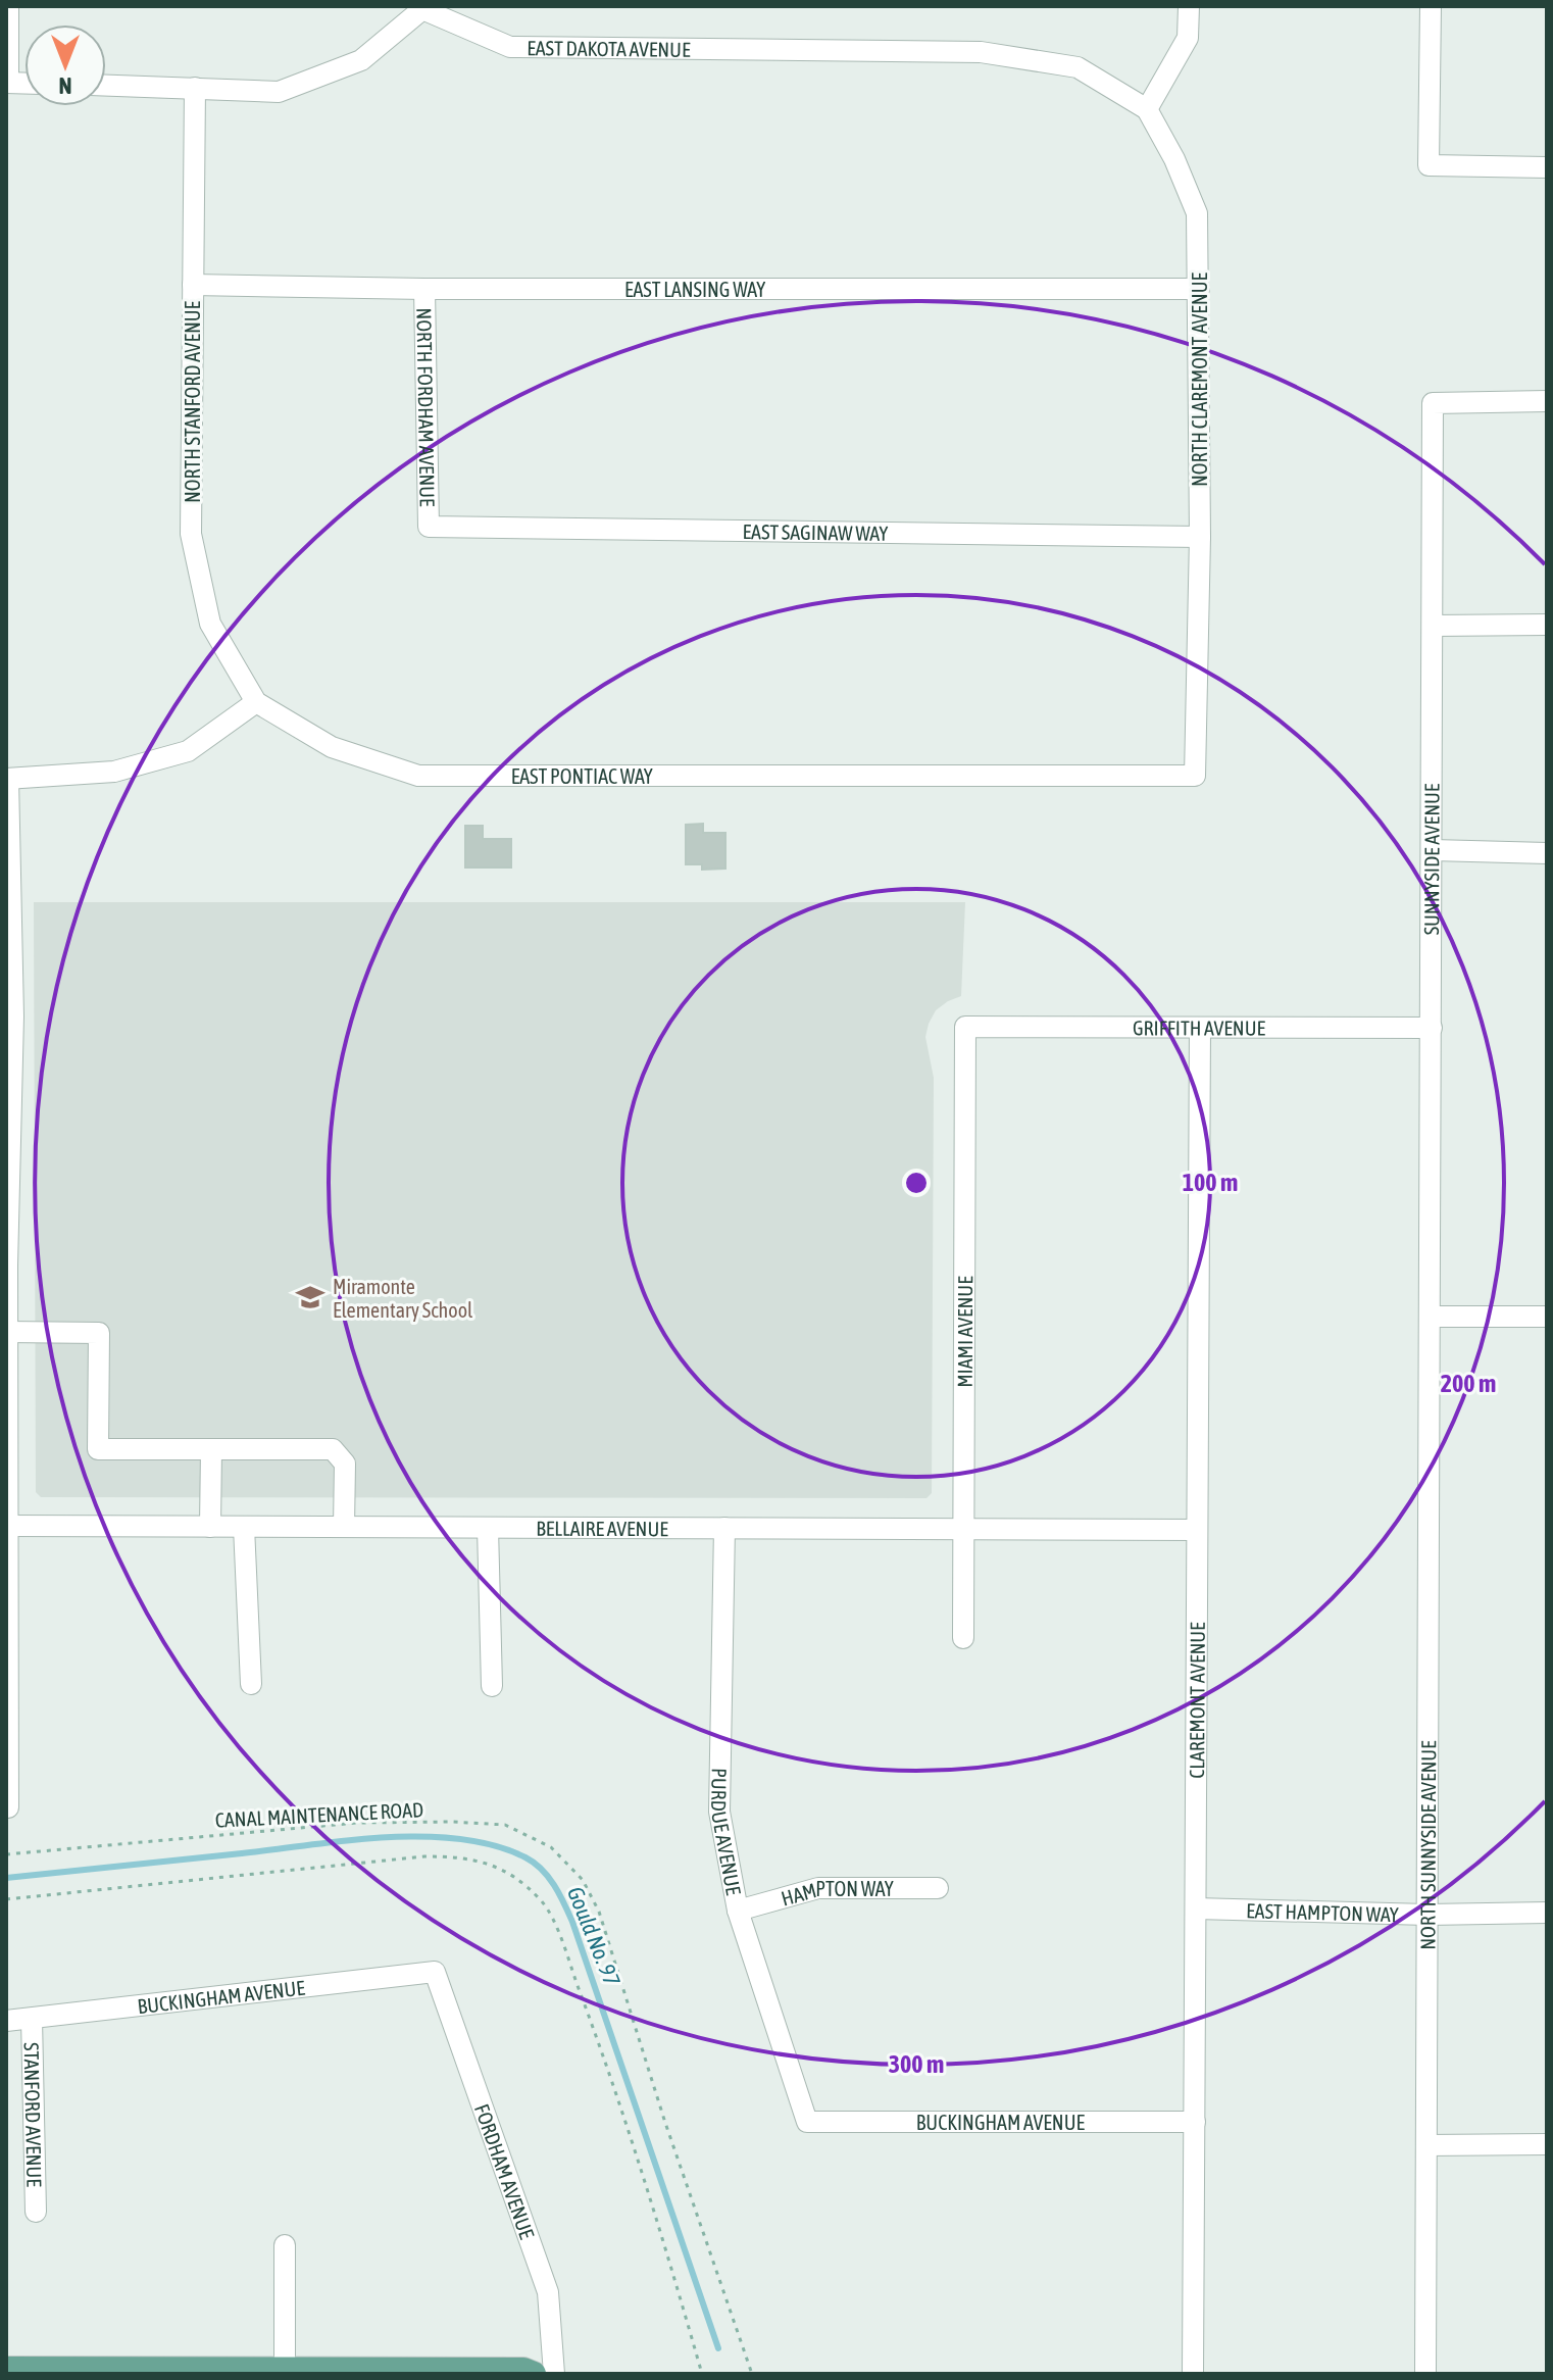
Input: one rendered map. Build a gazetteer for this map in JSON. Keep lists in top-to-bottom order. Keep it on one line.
{"streets":{"street":["EAST DAKOTA AVENUE","EAST LANSING WAY","NORTH CLAREMONT AVENUE","NORTH STANFORD AVENUE","NORTH FORDHAM AVENUE","EAST SAGINAW WAY","EAST PONTIAC WAY","SUNNYSIDE AVENUE","GRIFFITH AVENUE","MIAMI AVENUE","BELLAIRE AVENUE","CLAREMONT AVENUE","PURDUE AVENUE","NORTH SUNNYSIDE AVENUE","HAMPTON WAY","EAST HAMPTON WAY","BUCKINGHAM AVENUE","STANFORD AVENUE","FORDHAM AVENUE"],"path":["CANAL MAINTENANCE ROAD"]},"crossings":[["EAST DAKOTA AVENUE","NORTH CLAREMONT AVENUE"],["EAST DAKOTA AVENUE","NORTH STANFORD AVENUE"],["EAST LANSING WAY","NORTH CLAREMONT AVENUE"],["EAST LANSING WAY","NORTH STANFORD AVENUE"],["EAST LANSING WAY","NORTH FORDHAM AVENUE"],["NORTH CLAREMONT AVENUE","EAST SAGINAW WAY"],["NORTH CLAREMONT AVENUE","EAST PONTIAC WAY"],["NORTH STANFORD AVENUE","EAST PONTIAC WAY"],["NORTH FORDHAM AVENUE","EAST SAGINAW WAY"],["SUNNYSIDE AVENUE","GRIFFITH AVENUE"],["SUNNYSIDE AVENUE","NORTH SUNNYSIDE AVENUE"],["GRIFFITH AVENUE","MIAMI AVENUE"],["GRIFFITH AVENUE","CLAREMONT AVENUE"],["MIAMI AVENUE","BELLAIRE AVENUE"],["BELLAIRE AVENUE","CLAREMONT AVENUE"],["BELLAIRE AVENUE","PURDUE AVENUE"],["CLAREMONT AVENUE","EAST HAMPTON WAY"],["CLAREMONT AVENUE","BUCKINGHAM AVENUE"],["PURDUE AVENUE","HAMPTON WAY"],["PURDUE AVENUE","BUCKINGHAM AVENUE"],["NORTH SUNNYSIDE AVENUE","EAST HAMPTON WAY"],["BUCKINGHAM AVENUE","STANFORD AVENUE"],["BUCKINGHAM AVENUE","FORDHAM AVENUE"]],"water":["Gould No. 97"],"places":{"school or university":["Miramonte Elementary School"]},"north":"bottom","rings":["100 m","200 m","300 m"]}
